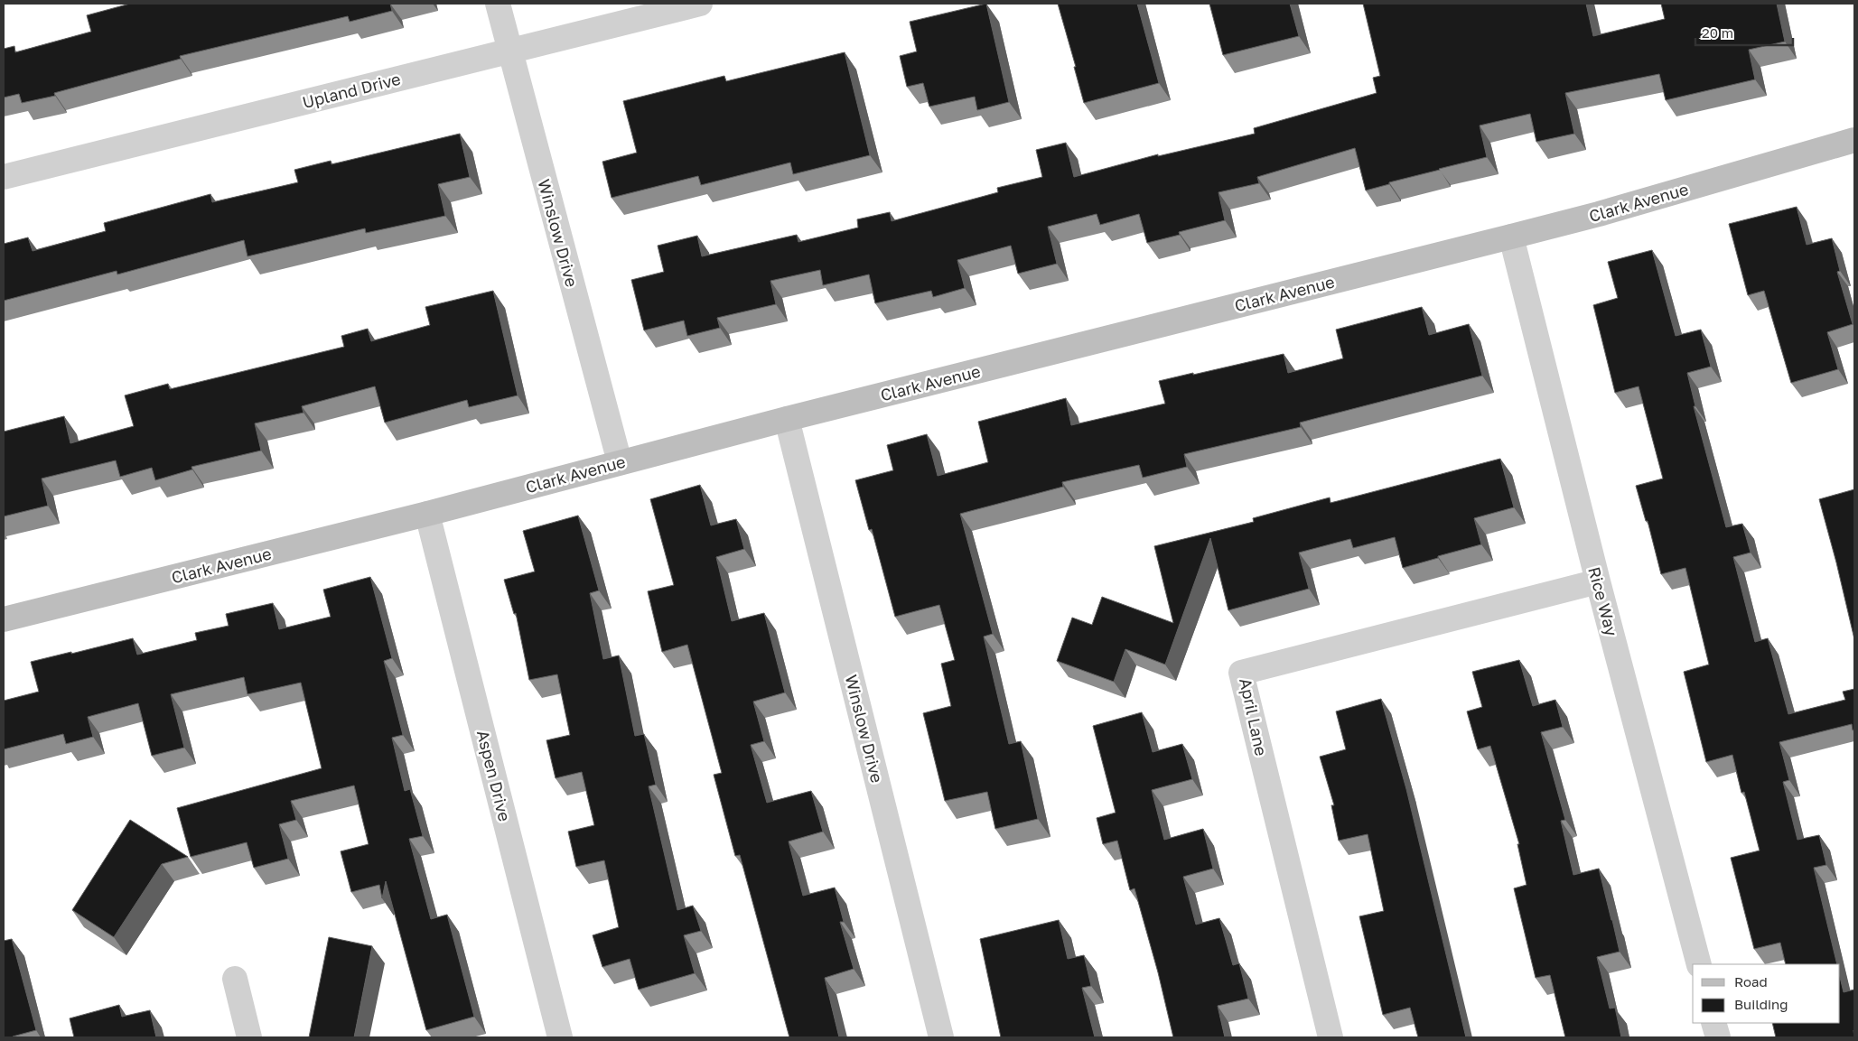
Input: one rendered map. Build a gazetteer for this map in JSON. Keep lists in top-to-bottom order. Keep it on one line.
{"streets":{"street":["Upland Drive","Clark Avenue","Winslow Drive","Rice Way","April Lane","Aspen Drive"]},"crossings":[["Upland Drive","Winslow Drive"],["Clark Avenue","Winslow Drive"],["Clark Avenue","Rice Way"],["Clark Avenue","Aspen Drive"],["Rice Way","April Lane"]],"legend":["Road","Building"],"scale_bar":"20 m"}
